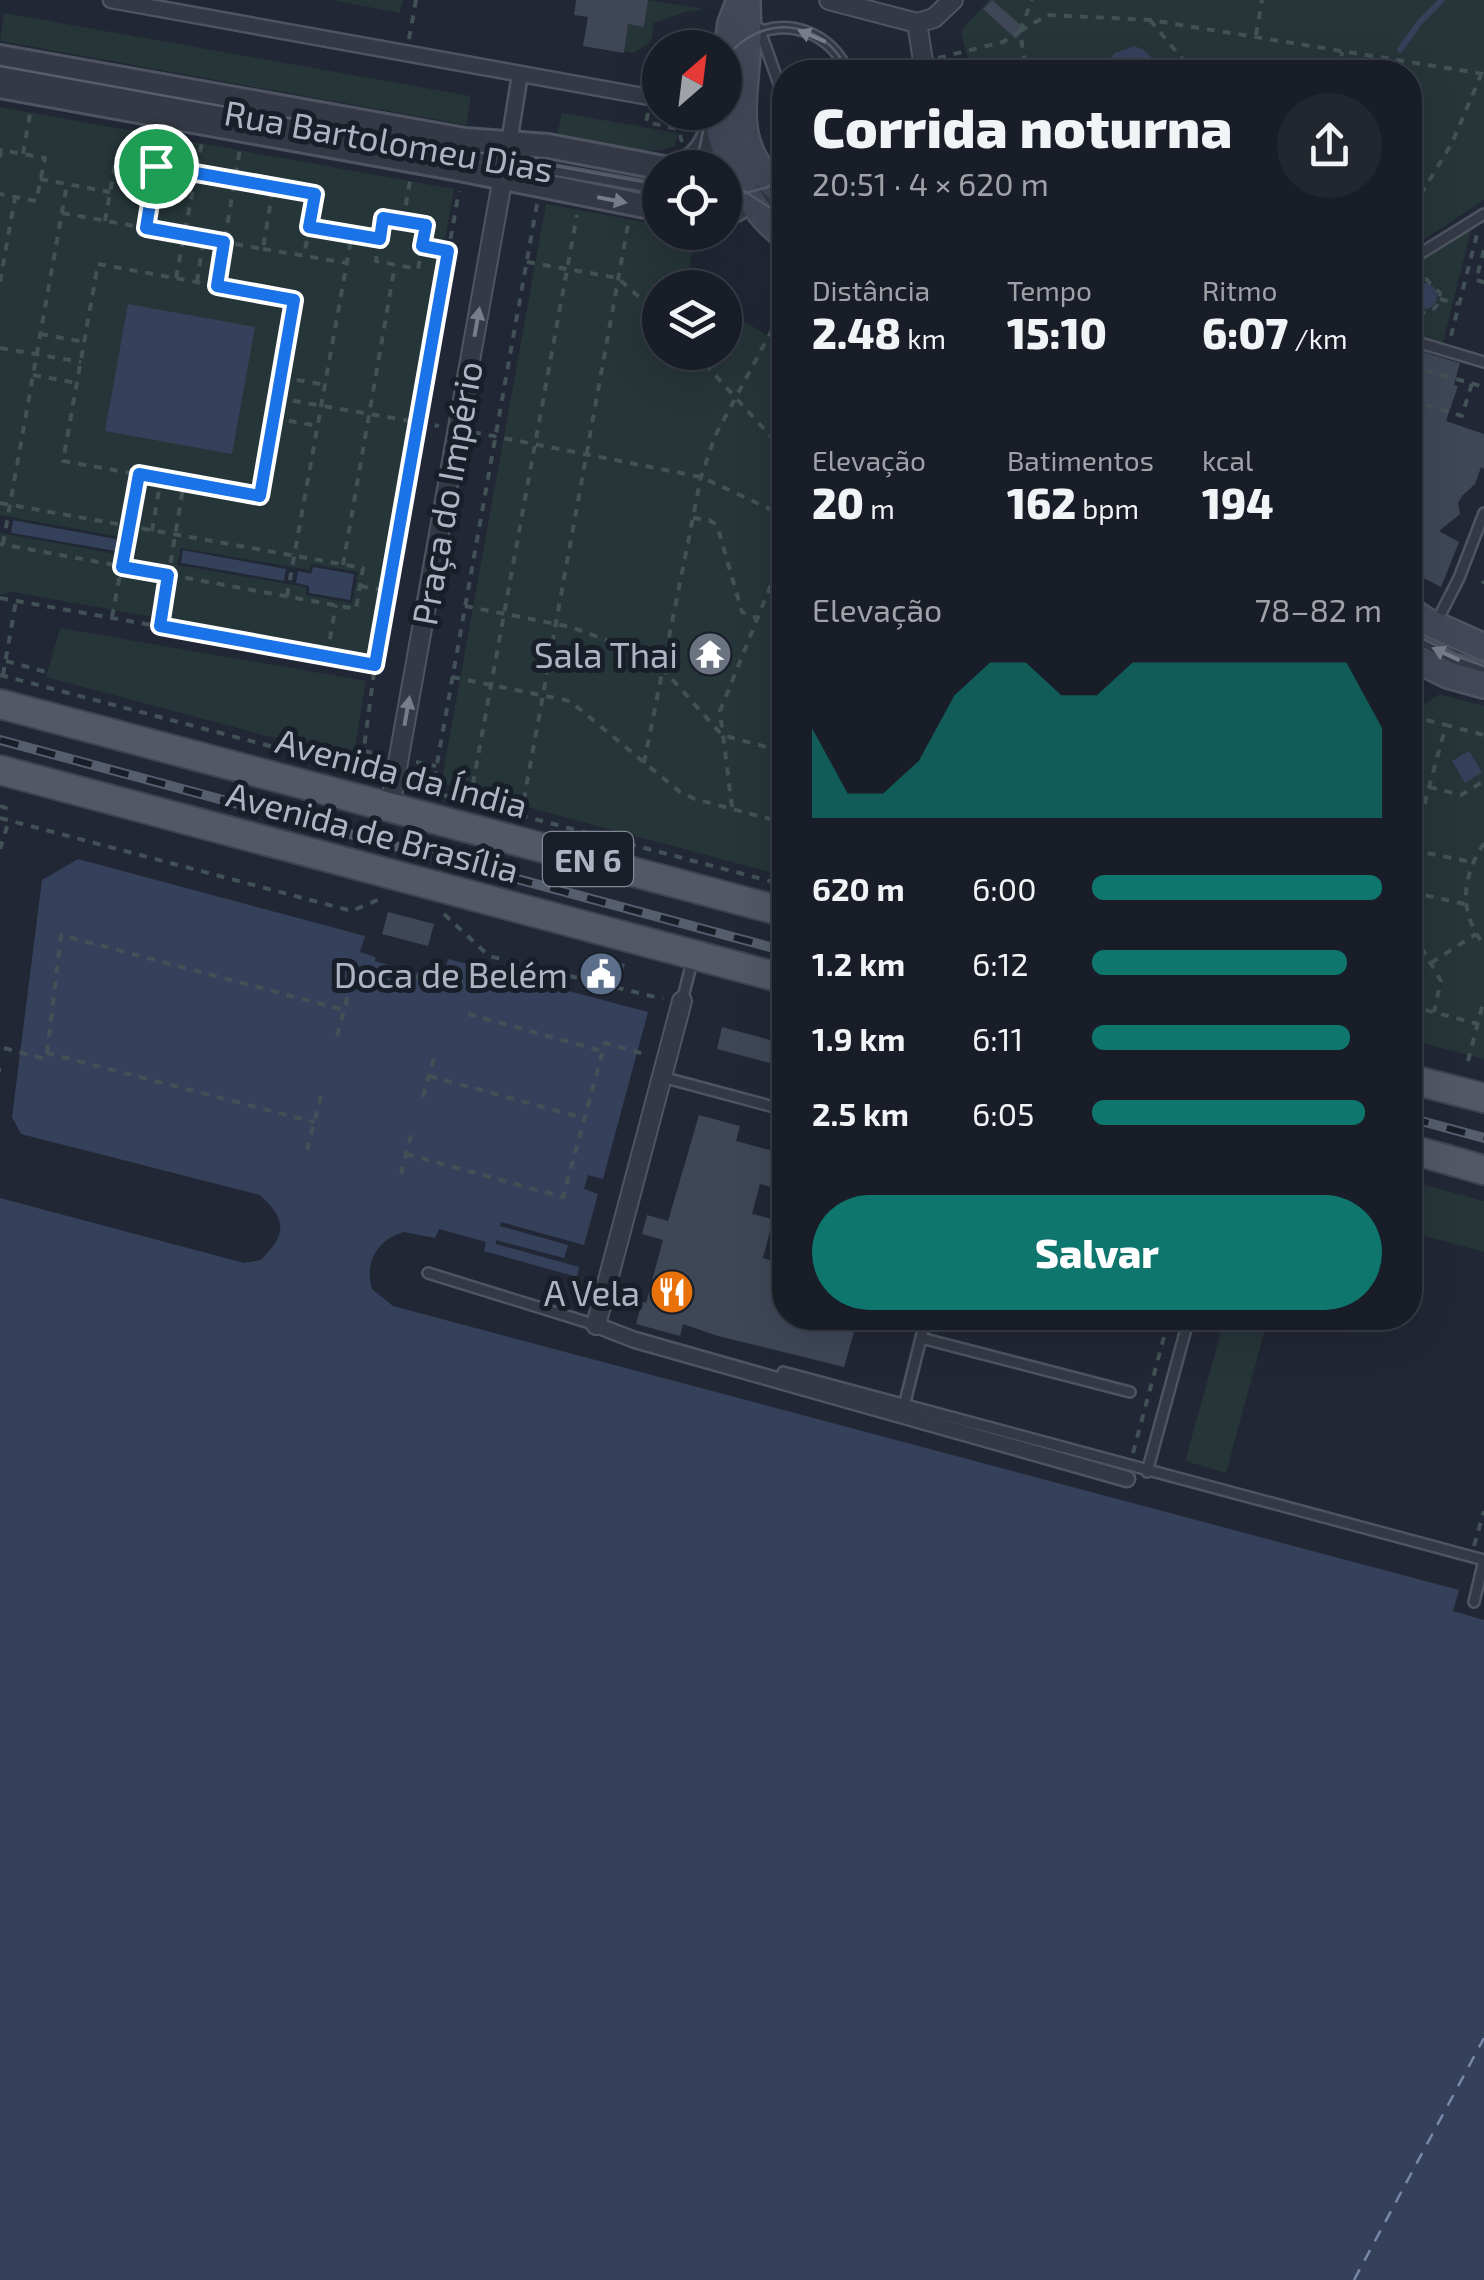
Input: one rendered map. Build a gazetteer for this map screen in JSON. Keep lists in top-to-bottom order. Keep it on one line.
{"streets":{"main road":["Avenida da Índia","Avenida de Brasília","EN 6"],"street":["Praça do Império"],"lane":["Rua Bartolomeu Dias"]},"crossings":[["Rua Bartolomeu Dias","Praça do Império"],["Praça do Império","Avenida da Índia"]],"one_way":["Praça do Império"],"places":{"temple":["Sala Thai"],"public building":["Doca de Belém"],"restaurant":["A Vela"]},"north":"top right","page":{"heading":["Corrida noturna","20:51 · 4 × 620 m"],"stats":[["Distância","2.48 km"],["Tempo","15:10"],["Ritmo","6:07 /km"],["Elevação","20 m"],["Batimentos","162 bpm"],["kcal","194"]],"chart":["Elevação","78–82 m"],"list":[{"name":"620 m","note":"6:00"},{"name":"1.2 km","note":"6:12"},{"name":"1.9 km","note":"6:11"},{"name":"2.5 km","note":"6:05"}],"buttons":"Salvar"}}
